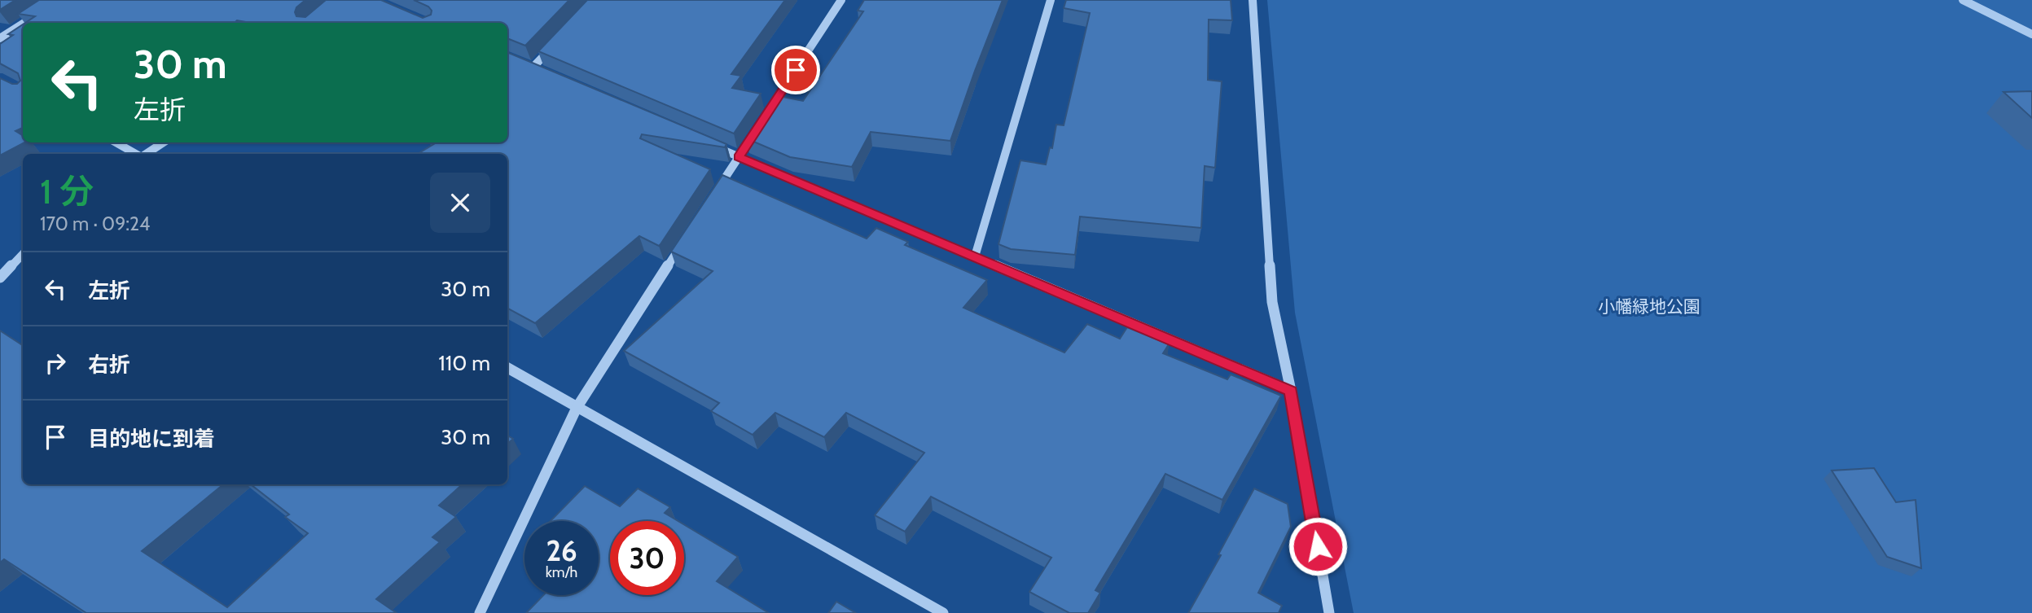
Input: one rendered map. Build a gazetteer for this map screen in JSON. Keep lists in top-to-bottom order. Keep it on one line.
{"parks":["小幡緑地公園"],"page":{"turn":["30 m","左折"],"heading":["1 分","170 m · 09:24"],"list":[{"name":"左折","value":"30 m"},{"name":"右折","value":"110 m"},{"name":"目的地に到着","value":"30 m"}],"speed":"26 km/h","limit":"30"}}
